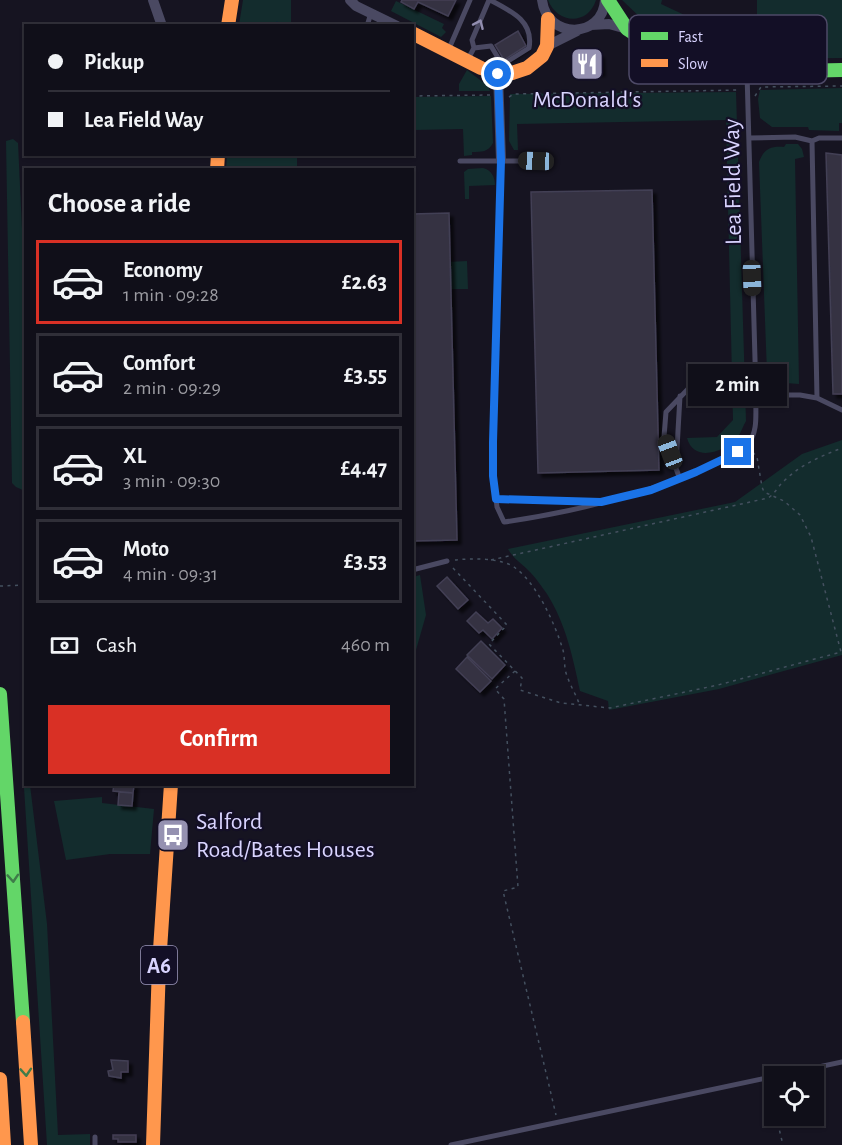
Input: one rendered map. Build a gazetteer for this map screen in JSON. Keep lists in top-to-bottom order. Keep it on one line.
{"streets":{"main road":["A6"],"lane":["Lea Field Way"]},"places":{"restaurant":["McDonald's"],"bus stop":["Salford Road/Bates Houses"]},"legend":["Fast","Slow"],"page":{"banner":["Pickup","Lea Field Way"],"heading":"Choose a ride","list":[{"name":"Economy","note":"1 min · 09:28","value":"£2.63"},{"name":"Comfort","note":"2 min · 09:29","value":"£3.55"},{"name":"XL","note":"3 min · 09:30","value":"£4.47"},{"name":"Moto","note":"4 min · 09:31","value":"£3.53"}],"bubble":"2 min","pay":["Cash","460 m"],"buttons":"Confirm"}}
